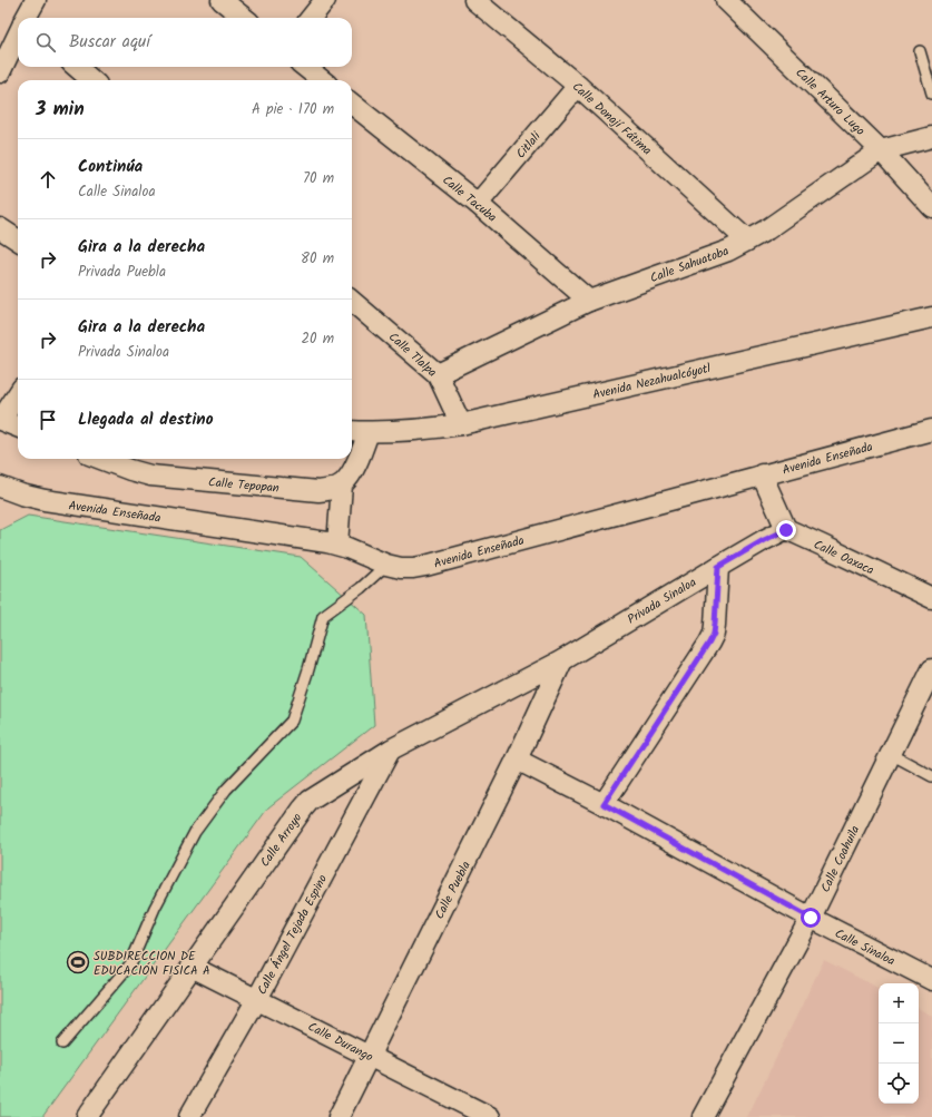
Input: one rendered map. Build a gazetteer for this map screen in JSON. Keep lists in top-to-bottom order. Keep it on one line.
{"streets":{"street":["Calle Arturo Lugo","Calle Donají Fátima","Citlali","Calle Tacuba","Calle Sahuatoba","Calle Tlalpa","Avenida Nezahualcóyotl","Avenida Enseñada","Calle Tepopan","Calle Oaxaca","Privada Sinaloa","Calle Arroyo","Calle Coahuila","Calle Puebla","Calle Ángel Tejada Espino","Calle Sinaloa","Calle Durango"]},"crossings":[["Calle Arturo Lugo","Calle Sahuatoba"],["Calle Donají Fátima","Citlali"],["Calle Donají Fátima","Calle Sahuatoba"],["Citlali","Calle Tacuba"],["Calle Tacuba","Calle Sahuatoba"],["Calle Sahuatoba","Calle Tlalpa"],["Calle Tlalpa","Avenida Nezahualcóyotl"],["Calle Oaxaca","Privada Sinaloa"],["Privada Sinaloa","Calle Arroyo"],["Privada Sinaloa","Calle Puebla"],["Calle Arroyo","Calle Puebla"],["Calle Arroyo","Calle Ángel Tejada Espino"],["Calle Arroyo","Calle Durango"],["Calle Coahuila","Calle Sinaloa"],["Calle Puebla","Calle Sinaloa"],["Calle Puebla","Calle Durango"],["Calle Ángel Tejada Espino","Calle Durango"]],"places":{"sports":["SUBDIRECCION DE EDUCACIÓN FISICA A"]},"page":{"search":"Buscar aquí","heading":["3 min","A pie · 170 m"],"list":[["Continúa","Calle Sinaloa","70 m"],["Gira a la derecha","Privada Puebla","80 m"],["Gira a la derecha","Privada Sinaloa","20 m"],"Llegada al destino"],"map_buttons":["+","−"]}}
